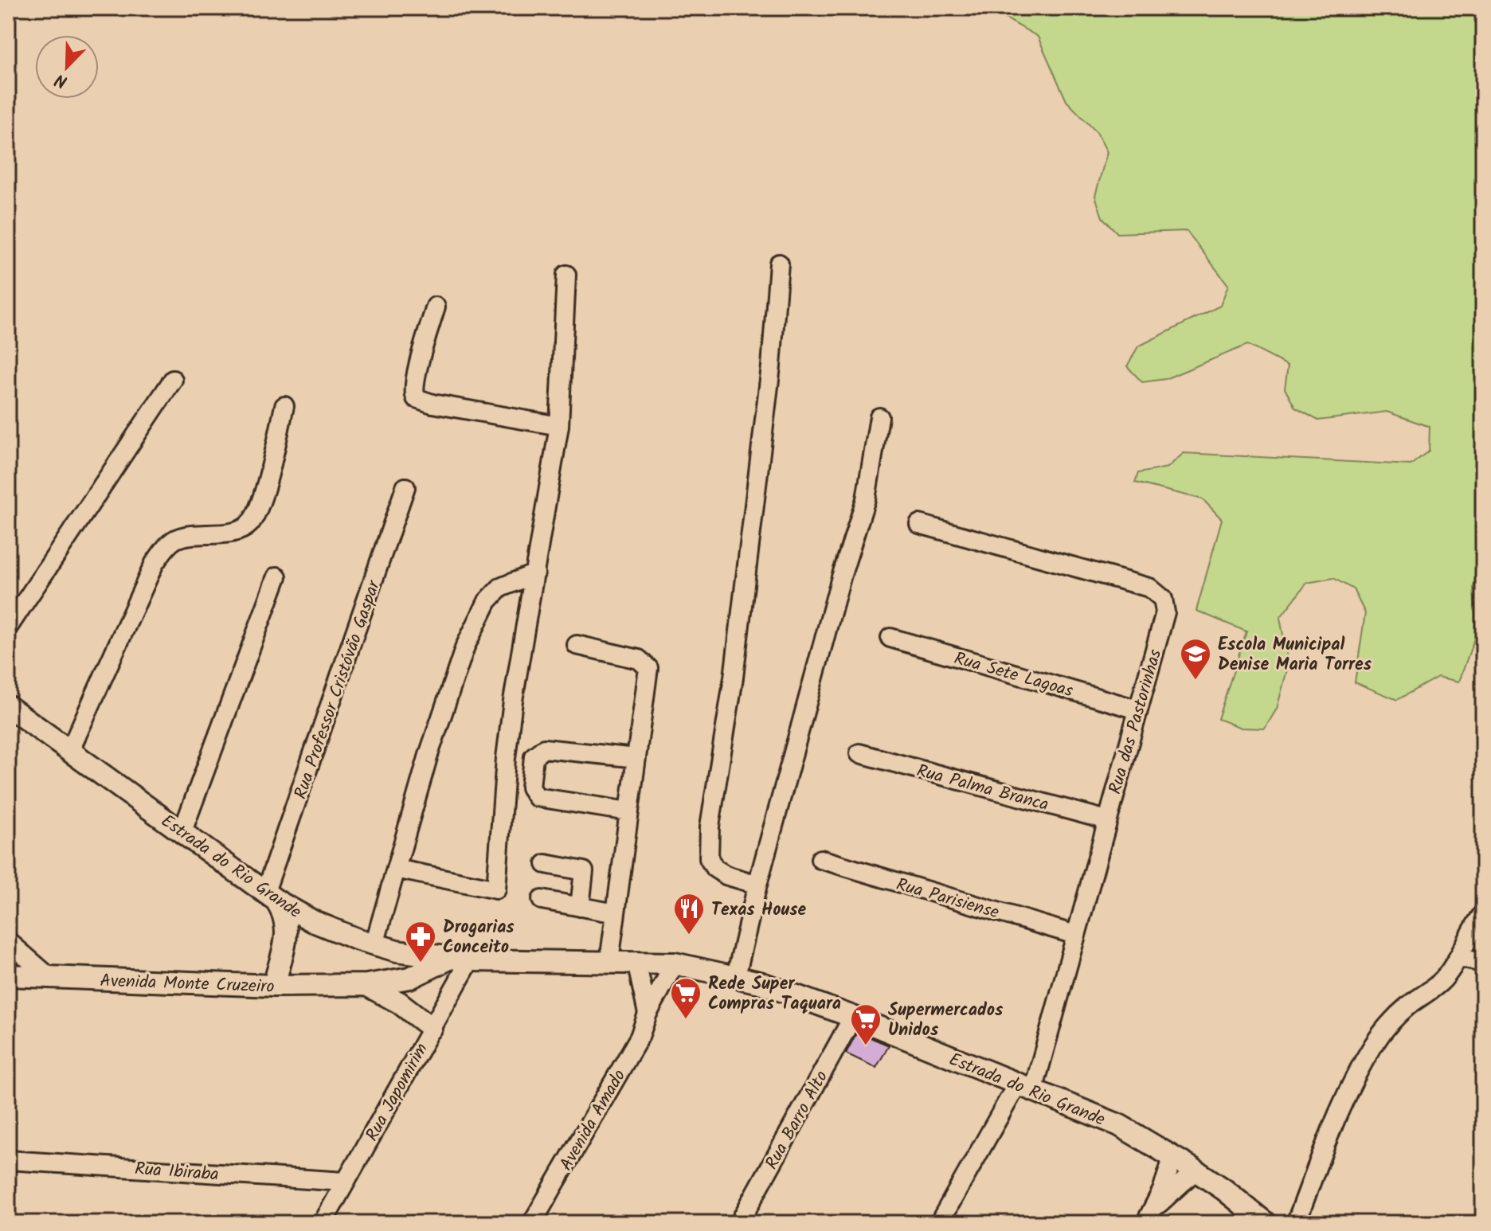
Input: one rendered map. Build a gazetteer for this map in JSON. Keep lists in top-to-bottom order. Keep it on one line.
{"streets":{"street":["Rua Sete Lagoas","Rua Professor Cristóvão Gaspar","Rua das Pastorinhas","Rua Palma Branca","Estrada do Rio Grande","Rua Parisiense","Avenida Monte Cruzeiro","Rua Japomirim","Avenida Amado","Rua Barro Alto","Rua Ibiraba"]},"crossings":[["Rua Sete Lagoas","Rua das Pastorinhas"],["Rua Professor Cristóvão Gaspar","Estrada do Rio Grande"],["Rua das Pastorinhas","Rua Palma Branca"],["Rua das Pastorinhas","Estrada do Rio Grande"],["Rua das Pastorinhas","Rua Parisiense"],["Estrada do Rio Grande","Avenida Monte Cruzeiro"],["Estrada do Rio Grande","Rua Japomirim"],["Estrada do Rio Grande","Avenida Amado"],["Estrada do Rio Grande","Rua Barro Alto"],["Avenida Monte Cruzeiro","Rua Japomirim"],["Rua Japomirim","Rua Ibiraba"]],"places":{"school or university":["Escola Municipal Denise Maria Torres"],"restaurant":["Texas House"],"pharmacy":["Drogarias Conceito"],"supermarket":["Rede Super Compras Taquara","Supermercados Unidos"]},"north":"bottom left"}
